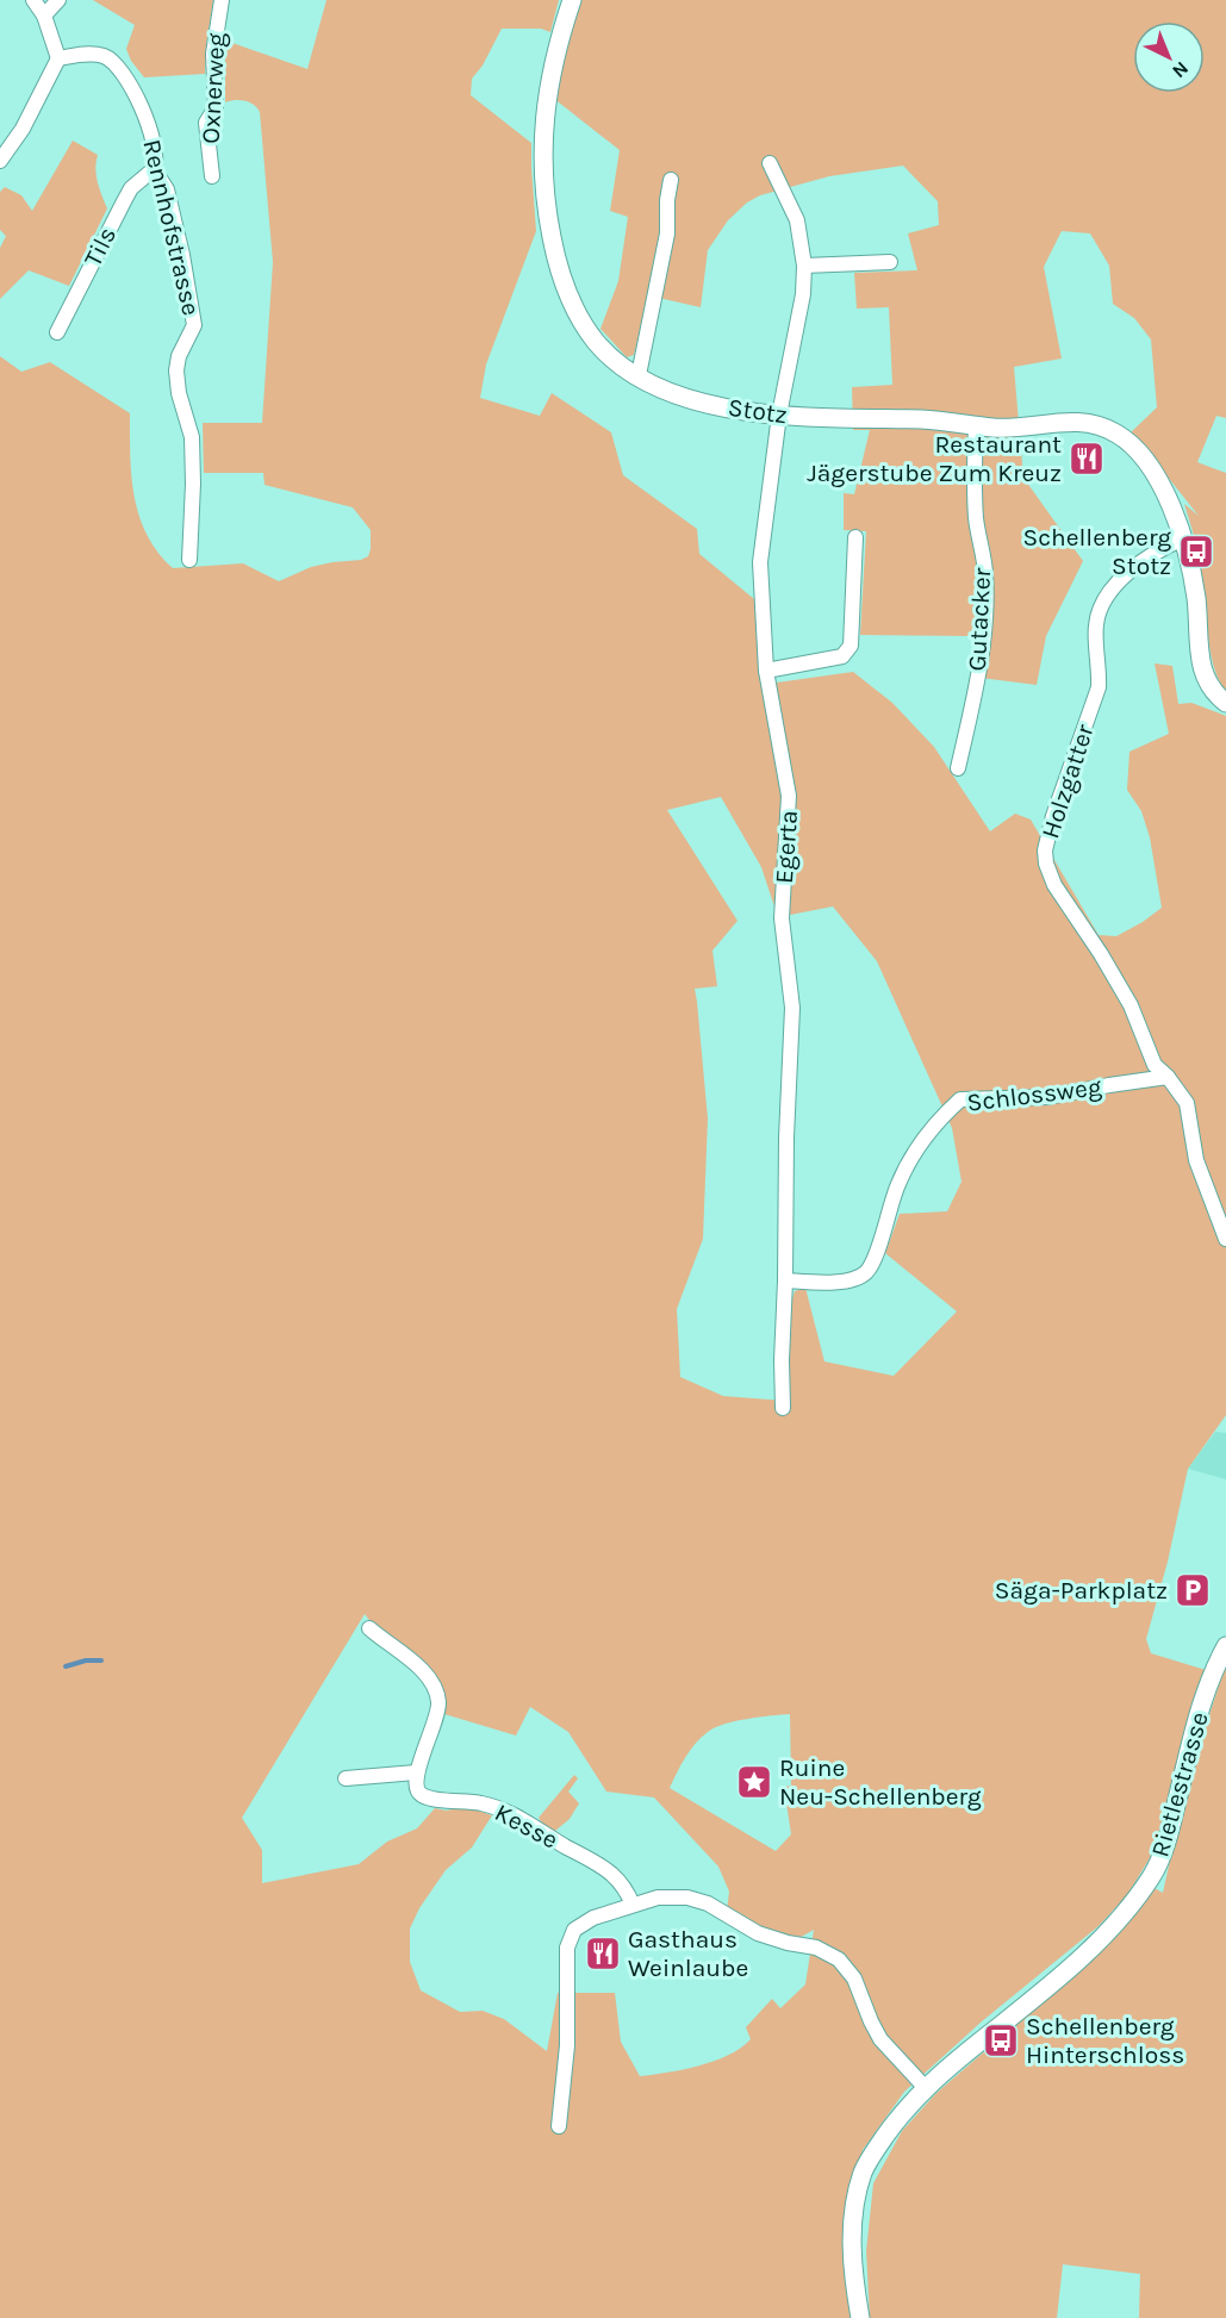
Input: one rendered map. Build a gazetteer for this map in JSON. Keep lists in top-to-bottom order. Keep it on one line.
{"streets":{"street":["Oxnerweg","Rennhofstrasse","Tils","Stotz","Gutacker","Holzgatter","Egerta","Schlossweg","Rietlestrasse","Kesse"]},"crossings":[["Rennhofstrasse","Tils"],["Stotz","Gutacker"],["Stotz","Holzgatter"],["Stotz","Egerta"],["Holzgatter","Schlossweg"],["Egerta","Schlossweg"]],"places":{"restaurant":["Restaurant Jägerstube Zum Kreuz","Gasthaus Weinlaube"],"bus stop":["Schellenberg Stotz","Schellenberg Hinterschloss"],"parking":["Säga-Parkplatz"],"place":["Ruine Neu-Schellenberg"]},"north":"bottom right"}
